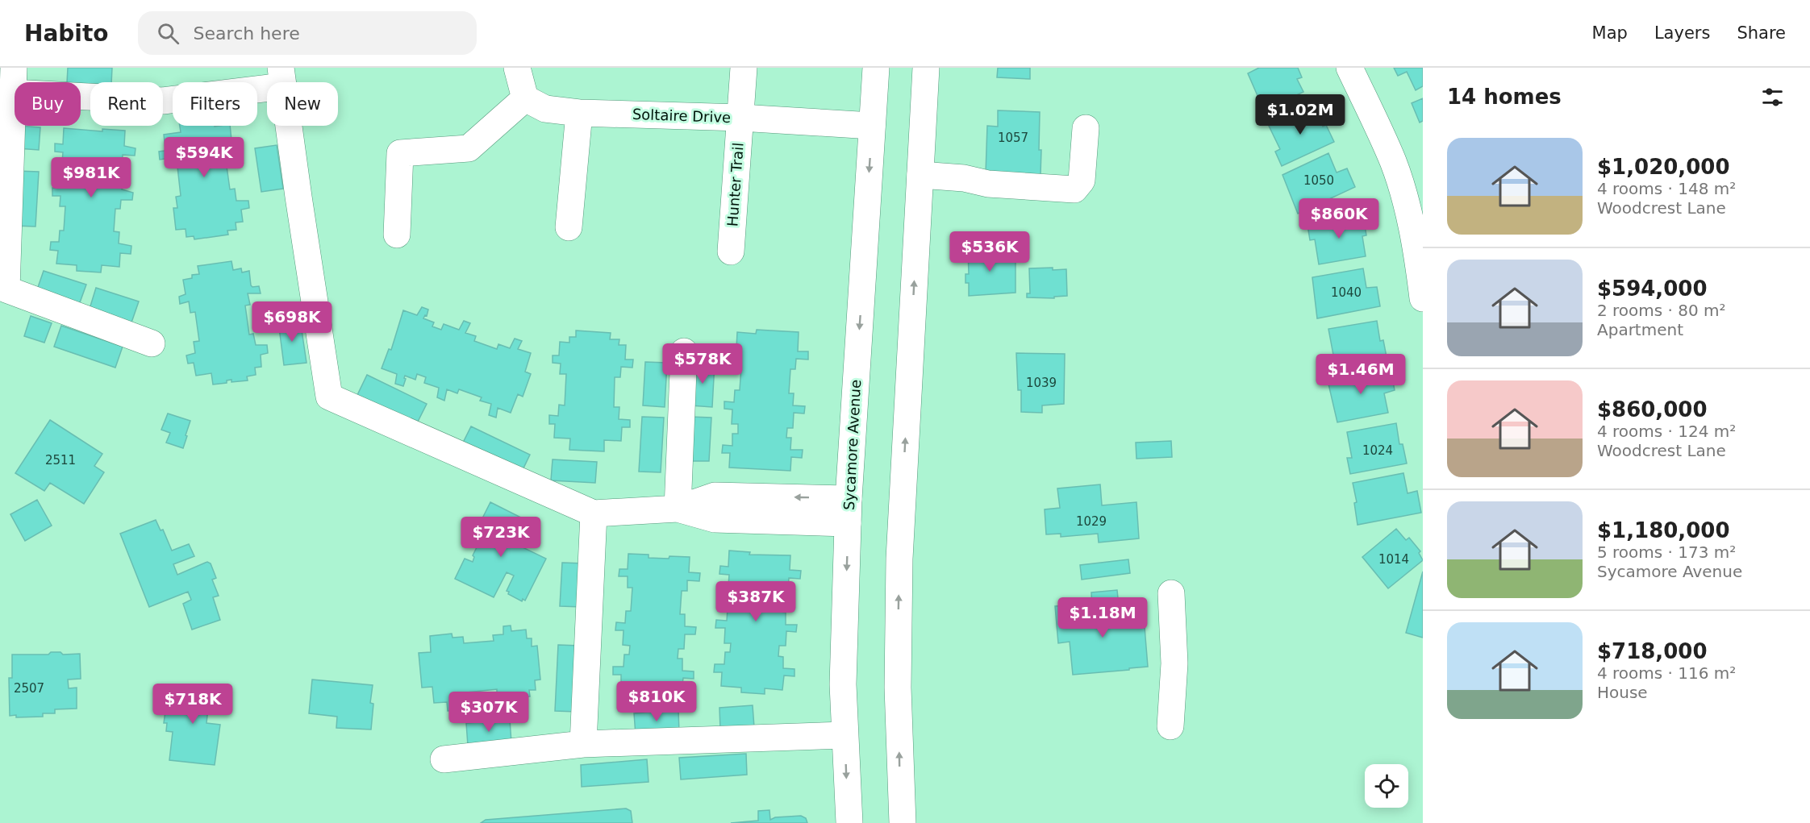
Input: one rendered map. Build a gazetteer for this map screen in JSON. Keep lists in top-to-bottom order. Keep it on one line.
{"streets":{"street":["Soltaire Drive","Hunter Trail","Sycamore Avenue"]},"crossings":[["Soltaire Drive","Hunter Trail"],["Soltaire Drive","Sycamore Avenue"]],"house_numbers":["1057","1050","1040","1039","1024","2511","1029","1014","2507"],"page":{"header":"Habito","search":"Search here","nav":["Map","Layers","Share"],"heading":"14 homes","chip":["Buy","Rent","Filters","New"],"price":["$1.02M","$594K","$981K","$860K","$536K","$698K","$578K","$1.46M","$723K","$387K","$1.18M","$810K","$718K","$307K"],"list":[{"name":"$1,020,000","note":"4 rooms · 148 m² · Woodcrest Lane"},{"name":"$594,000","note":"2 rooms · 80 m² · Apartment"},{"name":"$860,000","note":"4 rooms · 124 m² · Woodcrest Lane"},{"name":"$1,180,000","note":"5 rooms · 173 m² · Sycamore Avenue"},{"name":"$718,000","note":"4 rooms · 116 m² · House"}]}}
